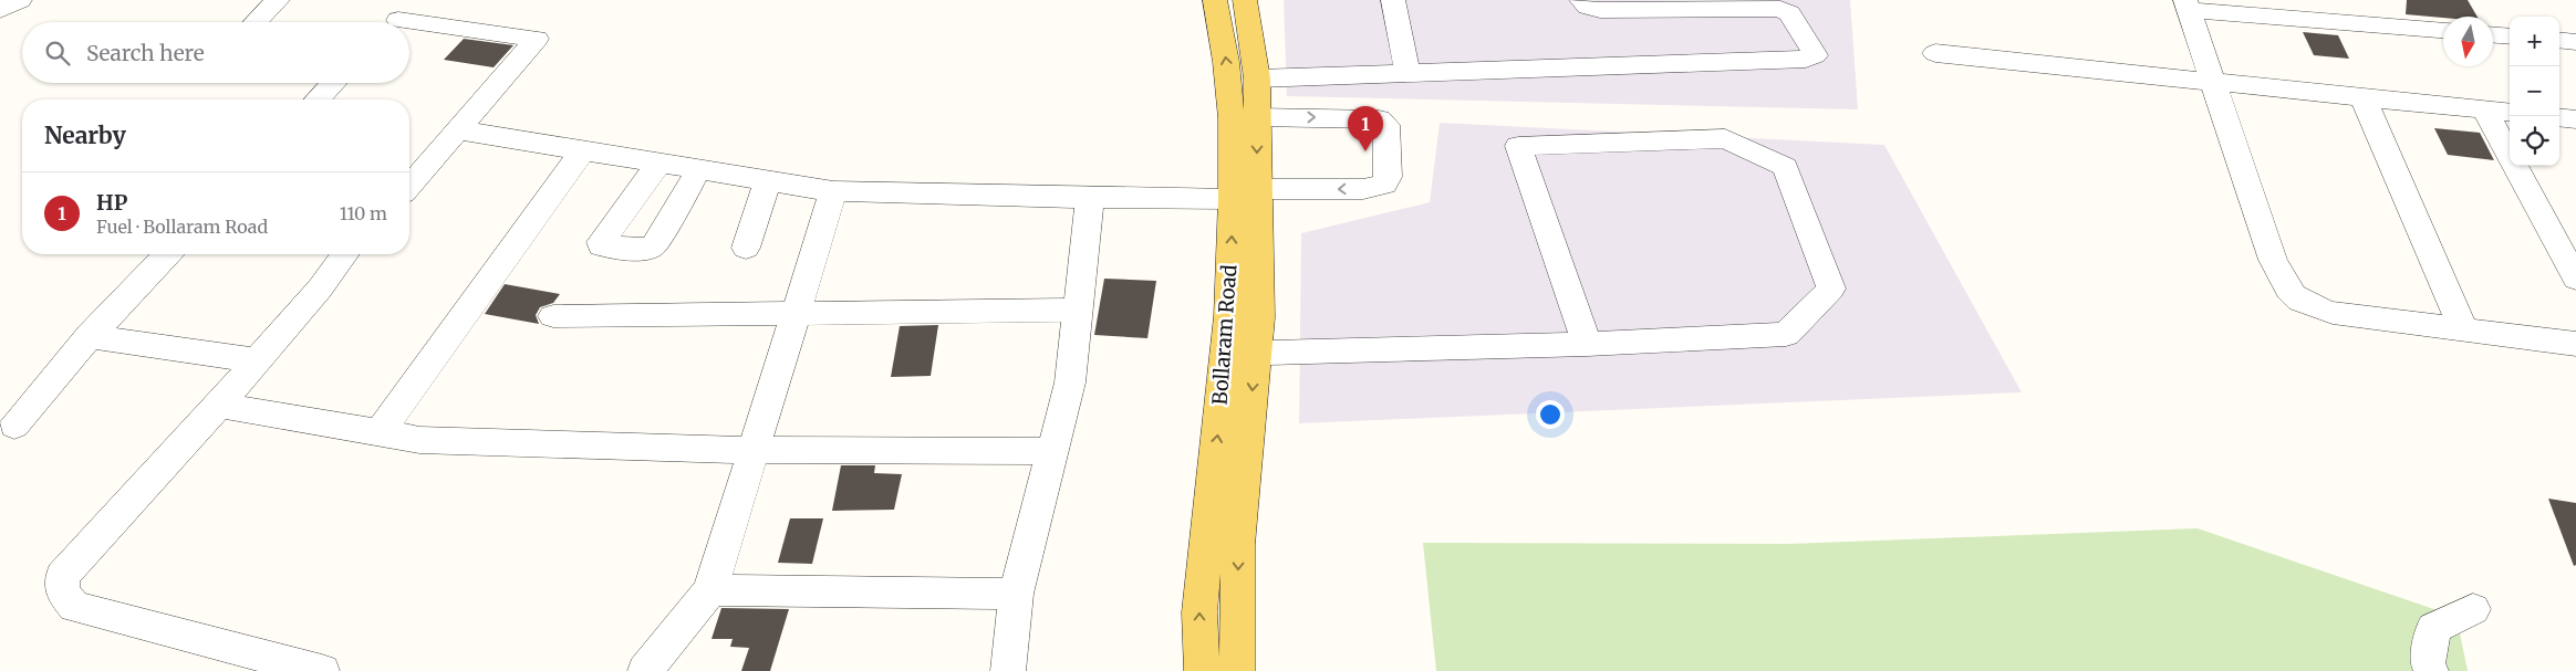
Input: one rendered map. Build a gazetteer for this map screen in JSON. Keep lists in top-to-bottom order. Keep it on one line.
{"streets":{"main road":["Bollaram Road"]},"north":"bottom","page":{"map_buttons":["+","−"],"search":"Search here","heading":"Nearby","pins":"1","list":[{"mark":"1","name":"HP","note":"Fuel · Bollaram Road","value":"110 m"}]}}
